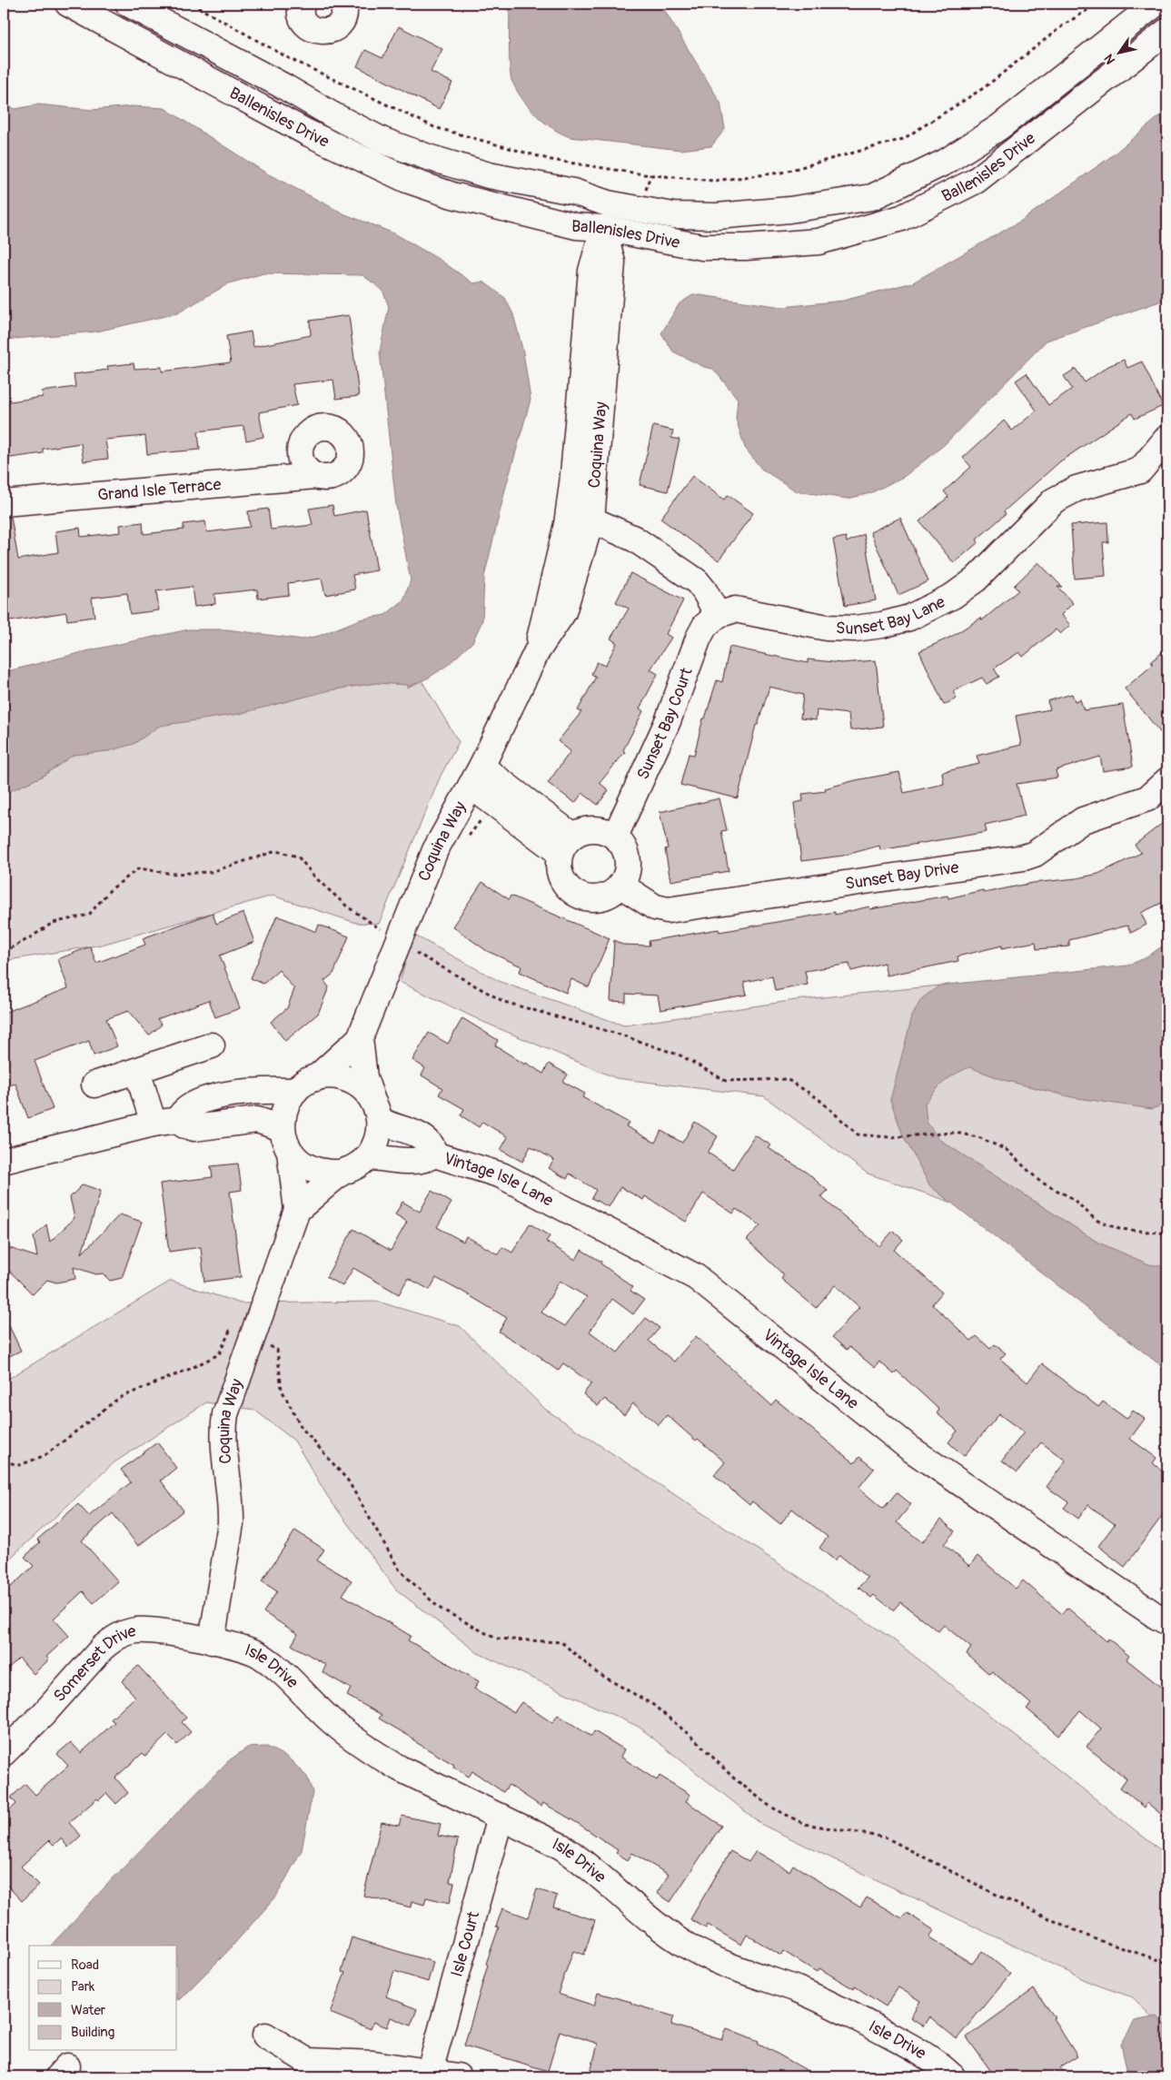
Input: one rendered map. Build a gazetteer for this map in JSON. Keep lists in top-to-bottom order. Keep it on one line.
{"streets":{"street":["Ballenisles Drive","Coquina Way","Grand Isle Terrace","Sunset Bay Lane","Sunset Bay Court","Sunset Bay Drive","Vintage Isle Lane","Somerset Drive","Isle Drive","Isle Court"]},"crossings":[["Ballenisles Drive","Coquina Way"],["Coquina Way","Vintage Isle Lane"],["Coquina Way","Somerset Drive"],["Coquina Way","Isle Drive"],["Sunset Bay Lane","Sunset Bay Court"],["Sunset Bay Court","Sunset Bay Drive"],["Somerset Drive","Isle Drive"],["Isle Drive","Isle Court"]],"legend":["Road","Park","Water","Building"],"north":"bottom left"}
